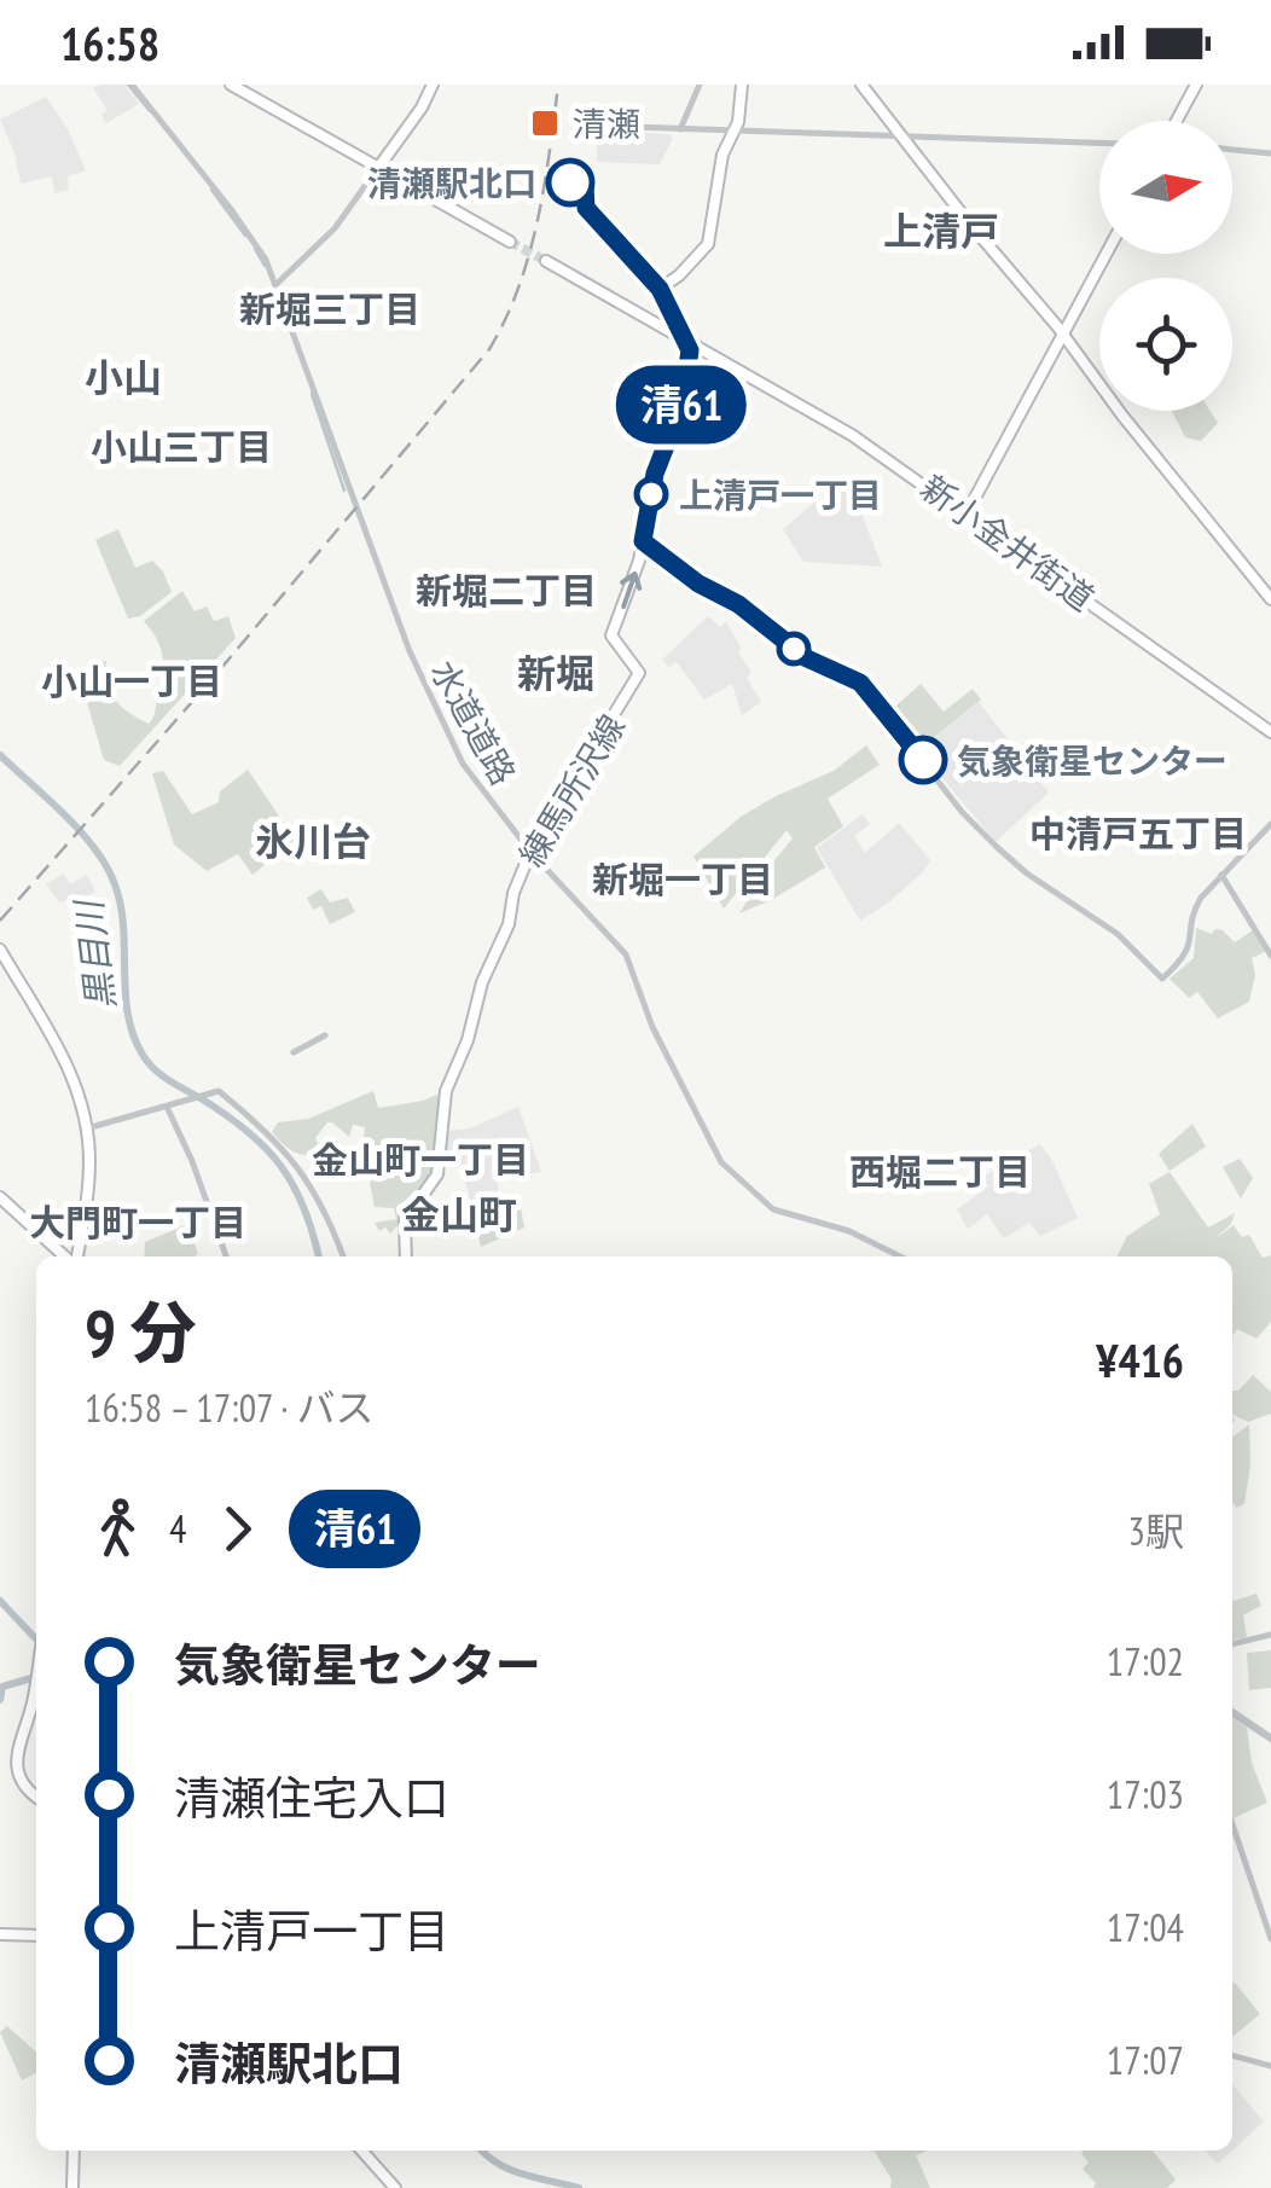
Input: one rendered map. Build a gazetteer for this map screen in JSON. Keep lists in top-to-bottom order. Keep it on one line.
{"streets":{"main road":["新小金井街道","練馬所沢線"],"street":["水道道路"]},"crossings":[["新小金井街道","練馬所沢線"],["水道道路","練馬所沢線"]],"one_way":["練馬所沢線"],"districts":["上清戸","新堀三丁目","小山","小山三丁目","新堀二丁目","新堀","小山一丁目","中清戸五丁目","氷川台","新堀一丁目","金山町一丁目","西堀二丁目","金山町","大門町一丁目"],"water":["黒目川"],"places":{"transit":["清瀬"],"other":["清瀬駅北口","上清戸一丁目","気象衛星センター"]},"lines":["bus line 清61"],"north":"right","page":{"status":"16:58","on_map":"清61","heading":["9 分","16:58 – 17:07 · バス","¥416"],"legs":["4","清61","3駅"],"list":[{"name":"気象衛星センター","value":"17:02"},{"name":"清瀬住宅入口","value":"17:03"},{"name":"上清戸一丁目","value":"17:04"},{"name":"清瀬駅北口","value":"17:07"}]}}
